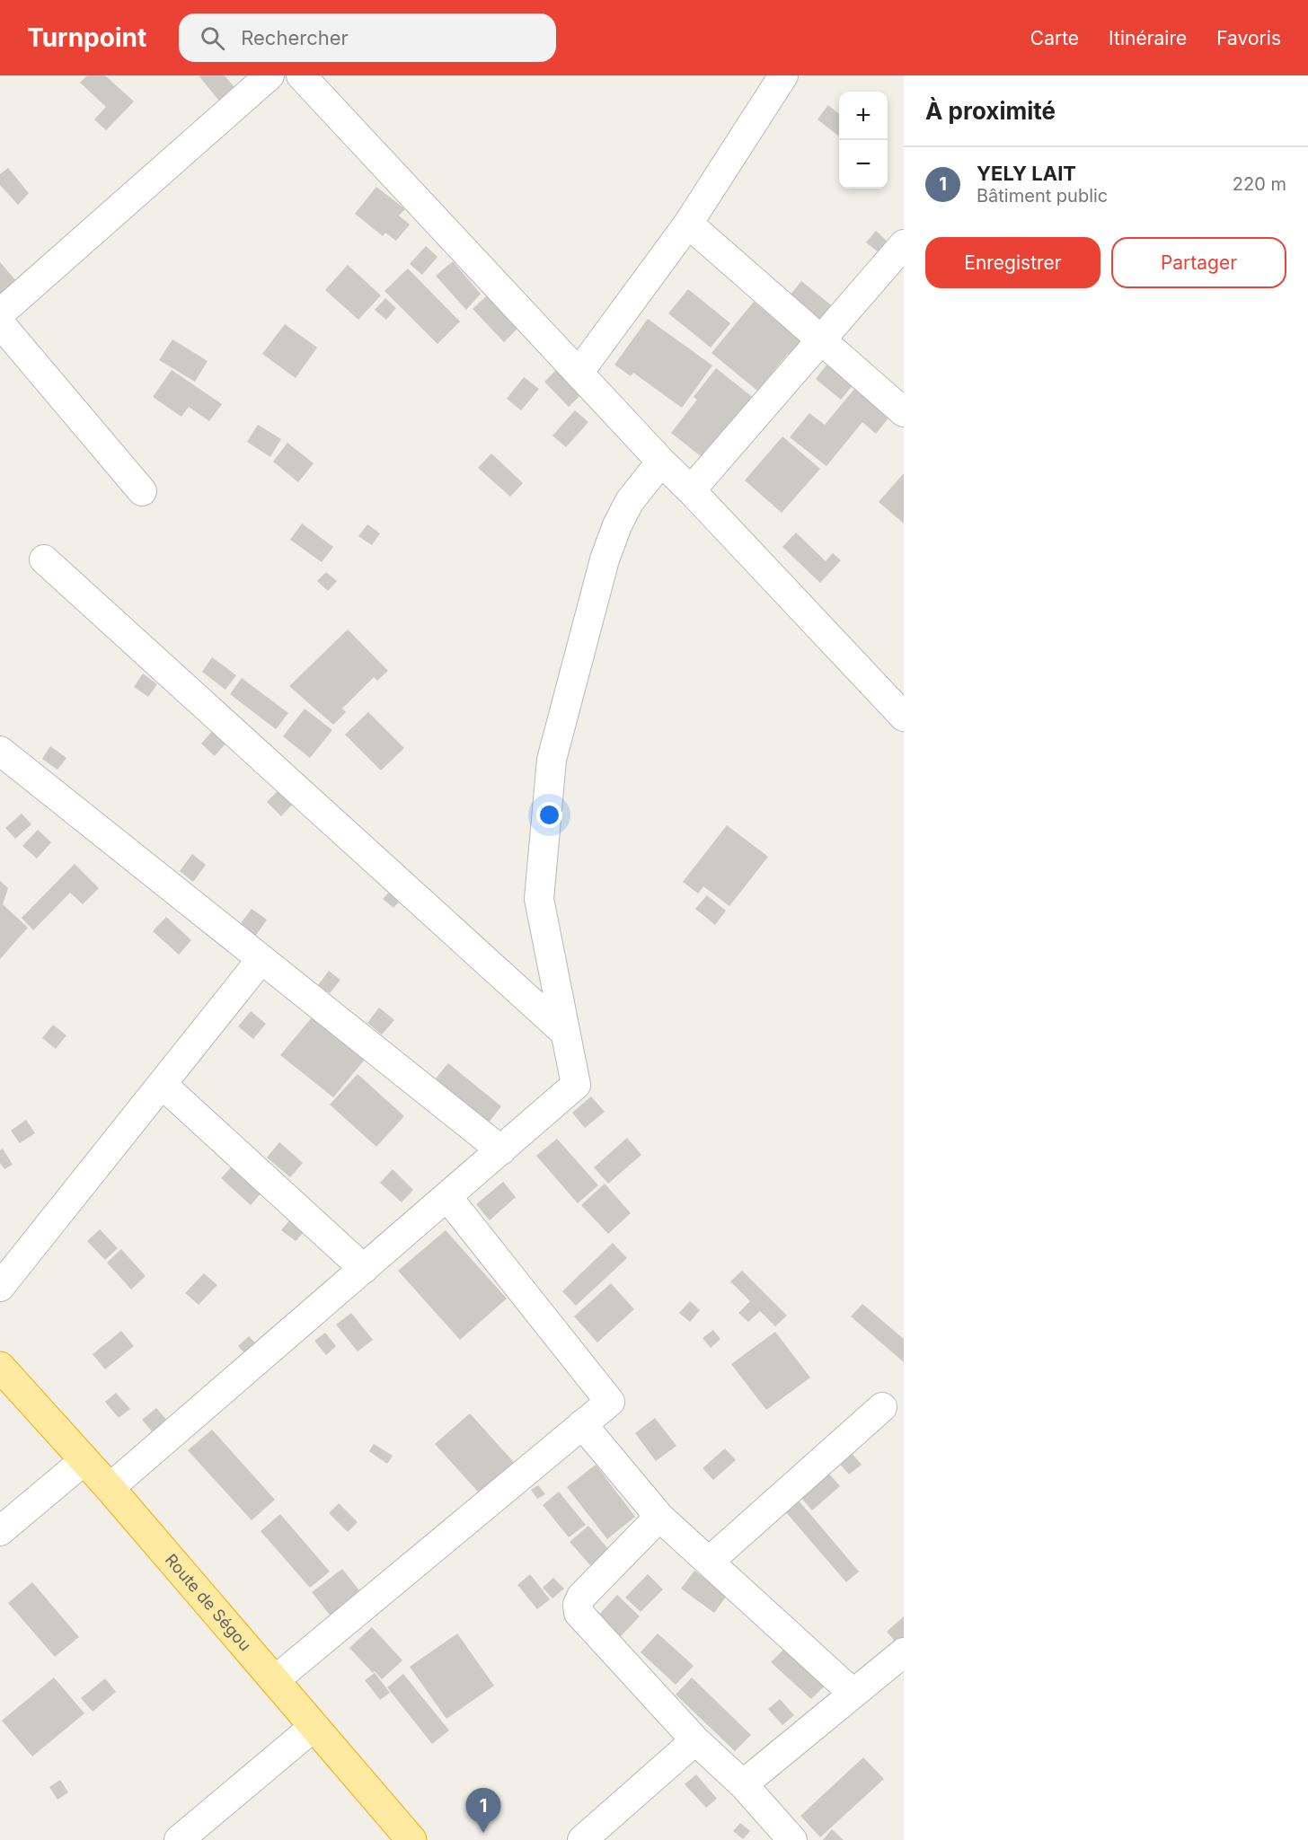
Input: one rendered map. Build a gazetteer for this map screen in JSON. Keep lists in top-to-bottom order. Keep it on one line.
{"streets":{"highway":["Route de Ségou"]},"page":{"header":"Turnpoint","search":"Rechercher","nav":["Carte","Itinéraire","Favoris"],"heading":"À proximité","map_buttons":["+","−"],"list":[{"mark":"1","name":"YELY LAIT","note":"Bâtiment public","value":"220 m"}],"buttons":["Enregistrer","Partager"],"pins":"1"}}
